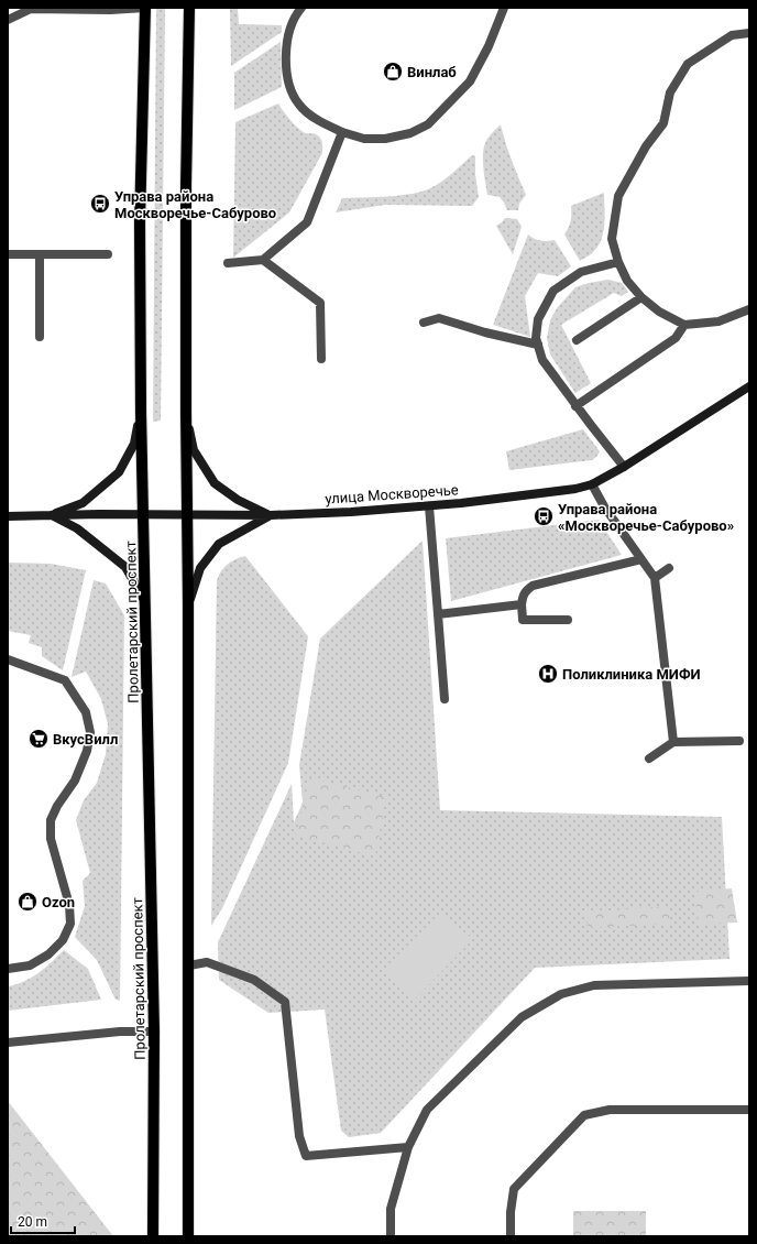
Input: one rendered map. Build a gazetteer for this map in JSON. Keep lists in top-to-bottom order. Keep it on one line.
{"streets":{"main road":["улица Москворечье","Пролетарский проспект"]},"crossings":[["улица Москворечье","Пролетарский проспект"]],"places":{"shop":["Винлаб","Ozon"],"bus stop":["Управа района Москворечье-Сабурово","Управа района «Москворечье-Сабурово»"],"hospital":["Поликлиника МИФИ"],"supermarket":["ВкусВилл"]},"scale_bar":"20 m"}
